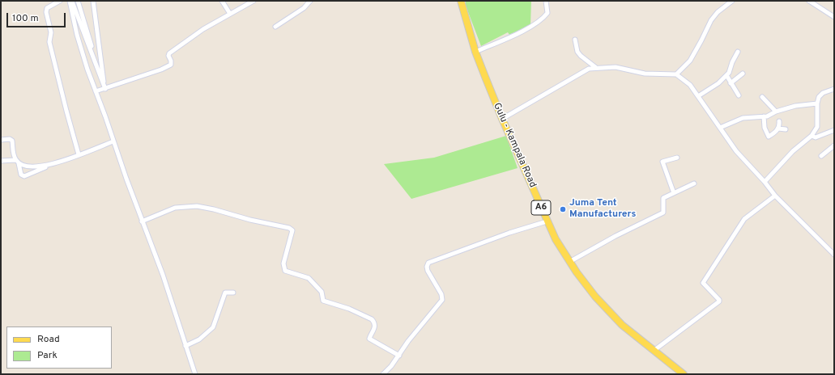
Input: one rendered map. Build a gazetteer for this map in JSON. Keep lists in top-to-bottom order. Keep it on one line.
{"streets":{"main road":["Gulu - Kampala Road","A6"]},"places":["Juma Tent Manufacturers"],"legend":["Road","Park"],"scale_bar":"100 m"}
